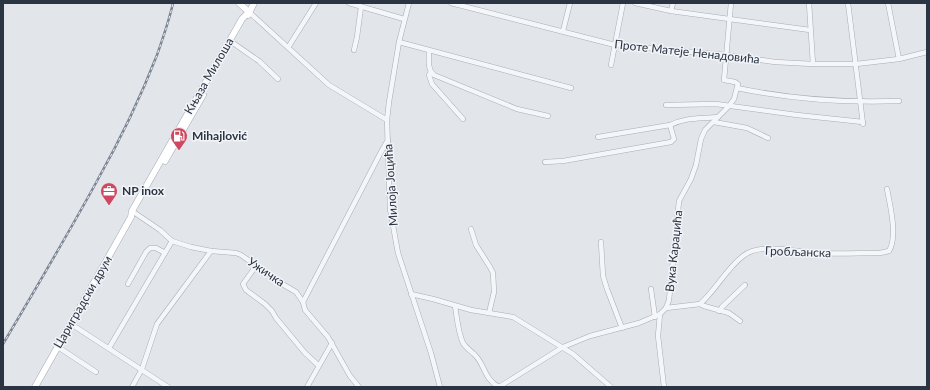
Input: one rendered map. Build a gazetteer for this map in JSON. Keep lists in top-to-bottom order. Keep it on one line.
{"streets":{"main road":["Књаза Милоша","Цариградски друм"],"street":["Проте Матеје Ненадовића","Милоја Јоцића","Вука Караџића","Гробљанска","Ужичка"]},"crossings":[["Књаза Милоша","Цариградски друм"],["Ужичка","Цариградски друм"]],"places":{"fuel station":["Mihajlović"],"office":["NP inox"]}}
